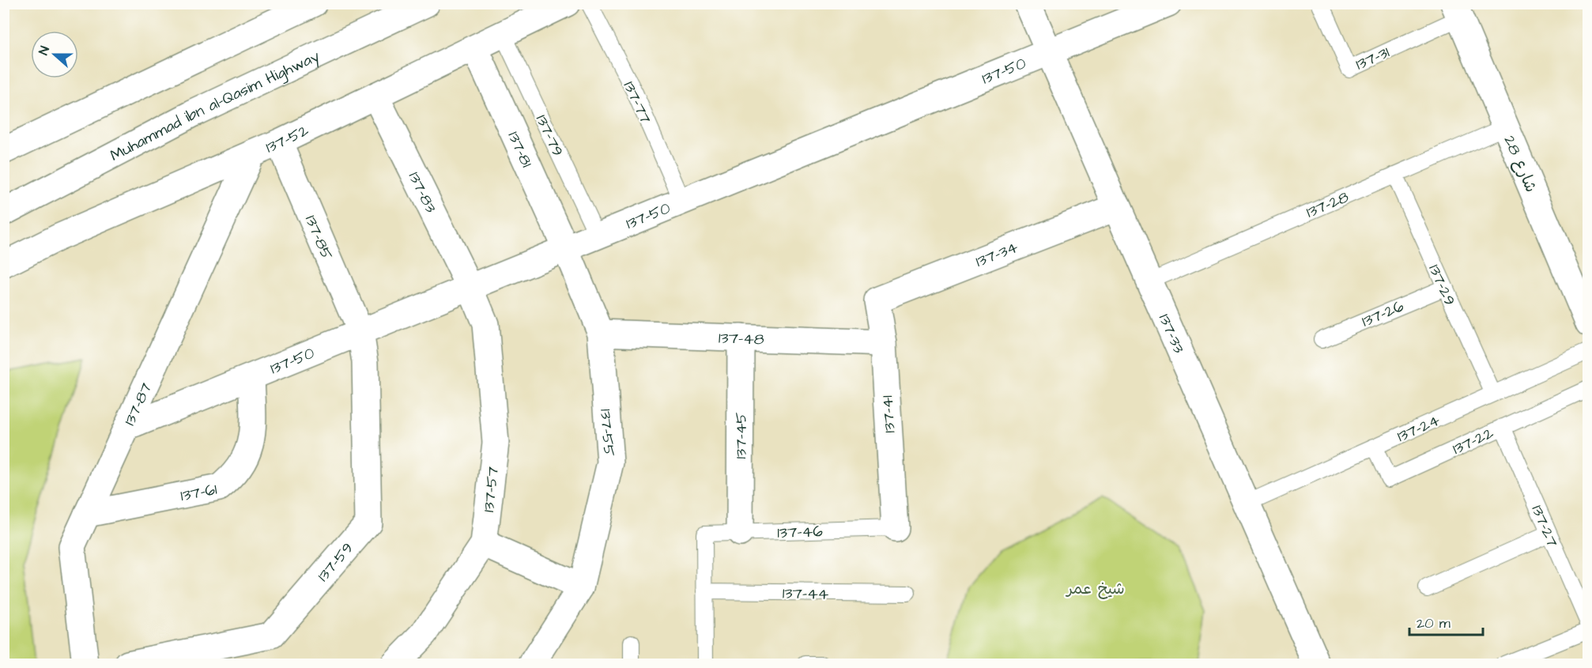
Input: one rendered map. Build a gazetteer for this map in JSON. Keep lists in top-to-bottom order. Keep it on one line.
{"streets":{"main road":["137-50","Muhammad ibn al-Qasim Highway","137-52","137-81","شارع 28","137-83","137-85","137-34","137-33","137-48","137-87","137-41","137-55","137-45","137-57","137-61","137-59"],"lane":["137-31","137-77","137-79","137-28","137-29","137-26","137-24","137-22","137-27","137-46","137-44"]},"crossings":[["137-31","شارع 28"],["137-50","137-77"],["137-50","137-79"],["137-50","137-81"],["137-50","137-83"],["137-50","137-85"],["137-50","137-33"],["137-50","137-87"],["137-50","137-55"],["137-50","137-57"],["137-50","137-61"],["137-50","137-59"],["137-79","137-52"],["137-52","137-81"],["137-52","137-83"],["137-52","137-85"],["137-52","137-87"],["137-81","137-55"],["شارع 28","137-28"],["137-83","137-57"],["137-28","137-29"],["137-28","137-33"],["137-85","137-59"],["137-34","137-33"],["137-34","137-41"],["137-29","137-26"],["137-29","137-24"],["137-33","137-24"],["137-48","137-41"],["137-48","137-55"],["137-48","137-45"],["137-87","137-61"],["137-41","137-46"],["137-24","137-22"],["137-45","137-46"],["137-22","137-27"],["137-46","137-44"]],"parks":["شيخ عمر"],"scale_bar":"20 m","north":"left"}
